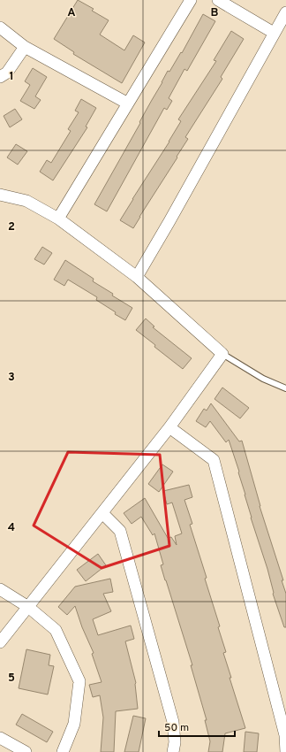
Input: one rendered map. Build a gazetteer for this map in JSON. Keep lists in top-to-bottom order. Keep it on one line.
{"scale_bar":"50 m","grid":{"columns":["A","B"],"rows":["1","2","3","4","5"]}}
